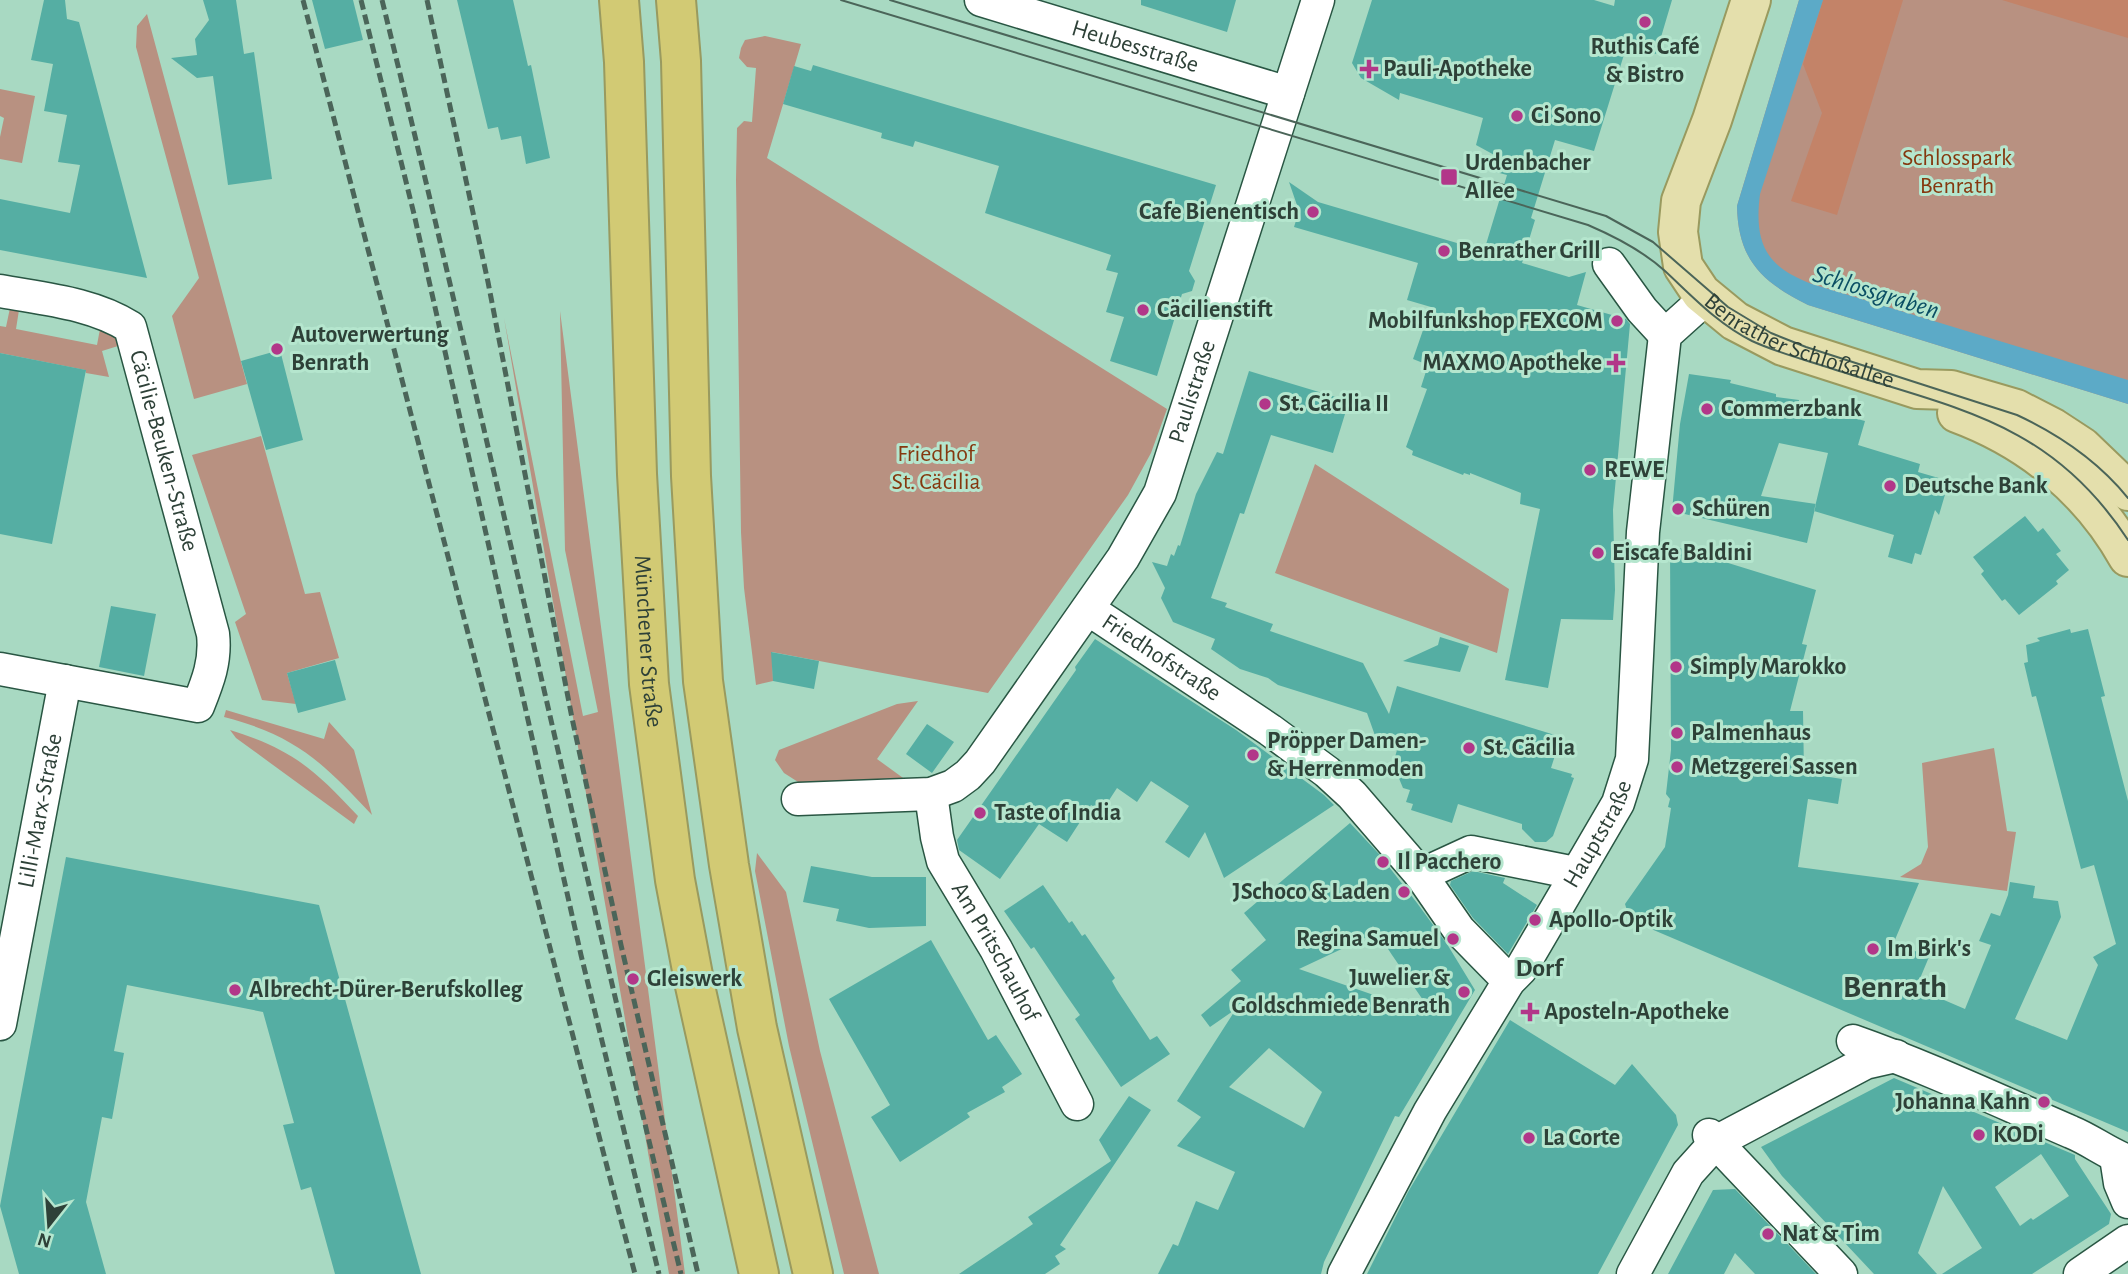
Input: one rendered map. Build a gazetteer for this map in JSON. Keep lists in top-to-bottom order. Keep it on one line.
{"streets":{"highway":["Münchener Straße"],"main road":["Benrather Schloßallee"],"street":["Heubesstraße","Paulistraße","Cäcilie-Beuken-Straße","Friedhofstraße","Lilli-Marx-Straße","Hauptstraße","Am Pritschauhof"]},"crossings":[["Heubesstraße","Paulistraße"],["Paulistraße","Friedhofstraße"],["Cäcilie-Beuken-Straße","Lilli-Marx-Straße"],["Friedhofstraße","Hauptstraße"],["Friedhofstraße","Am Pritschauhof"]],"districts":["Dorf","Benrath"],"water":["Schlossgraben"],"parks":["Schlosspark Benrath","Friedhof St. Cäcilia"],"places":{"other":["Ruthis Café & Bistro","Ci Sono","Cafe Bienentisch","Benrather Grill","Cäcilienstift","Mobilfunkshop FEXCOM","Autoverwertung Benrath","St. Cäcilia II","Commerzbank","REWE","Deutsche Bank","Schüren","Eiscafe Baldini","Simply Marokko","Palmenhaus","St. Cäcilia","Pröpper Damen- & Herrenmoden","Metzgerei Sassen","Taste of India","Il Pacchero","JSchoco & Laden","Apollo-Optik","Regina Samuel","Im Birk's","Gleiswerk","Albrecht-Dürer-Berufskolleg","Juwelier & Goldschmiede Benrath","Johanna Kahn","KODi","La Corte","Nat & Tim"],"health":["Pauli-Apotheke","MAXMO Apotheke","Aposteln-Apotheke"],"transit":["Urdenbacher Allee"]},"north":"bottom"}
